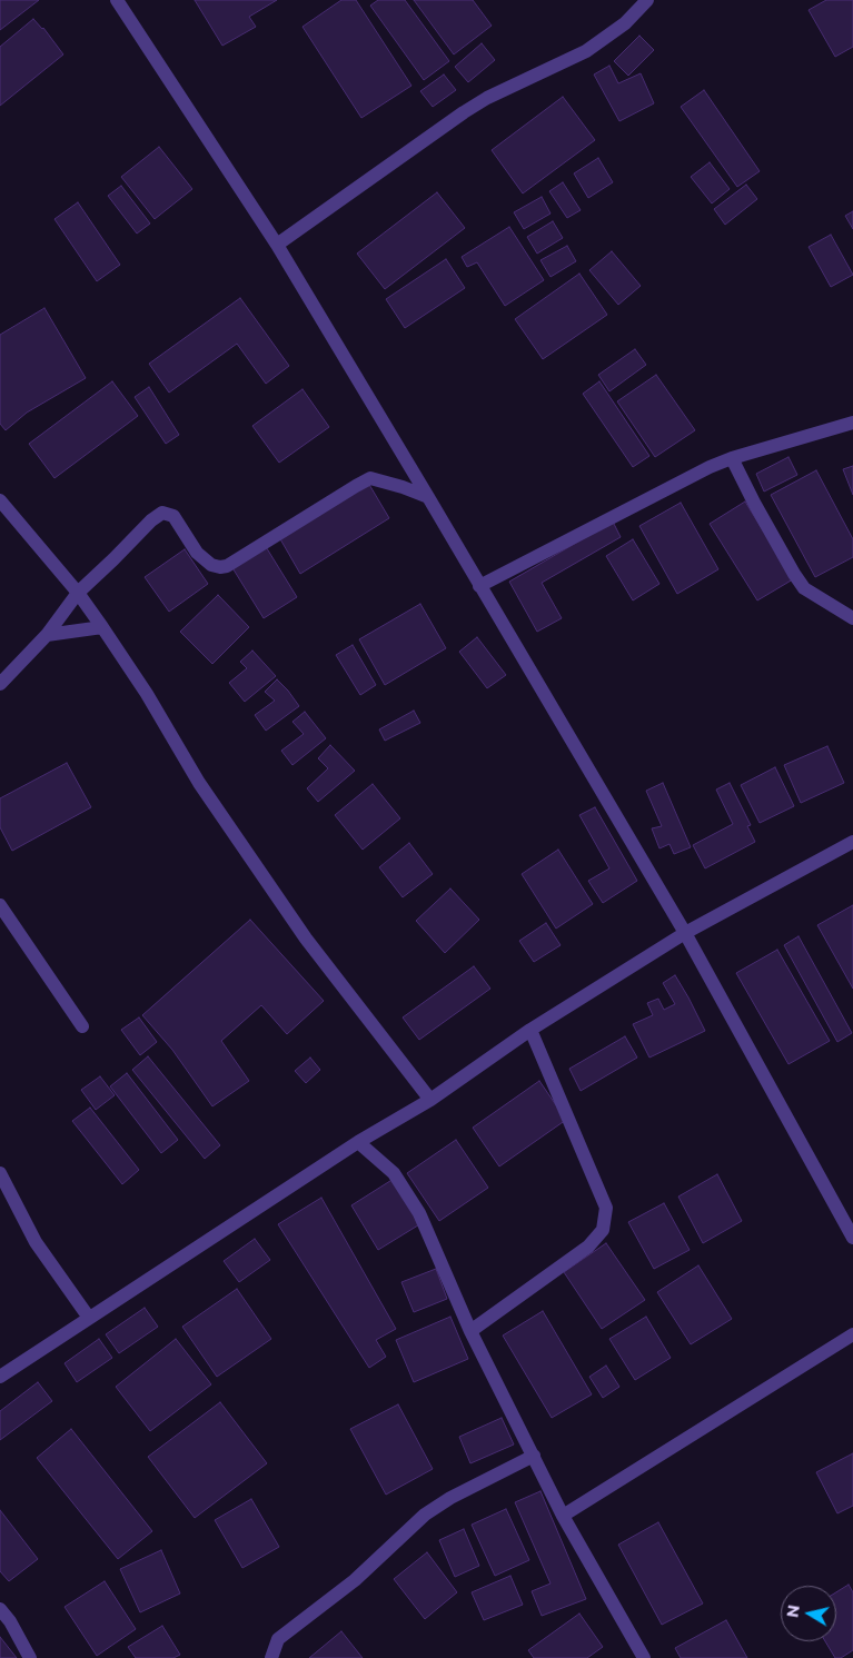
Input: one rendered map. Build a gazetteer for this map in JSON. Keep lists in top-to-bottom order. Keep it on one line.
{"north":"left"}
